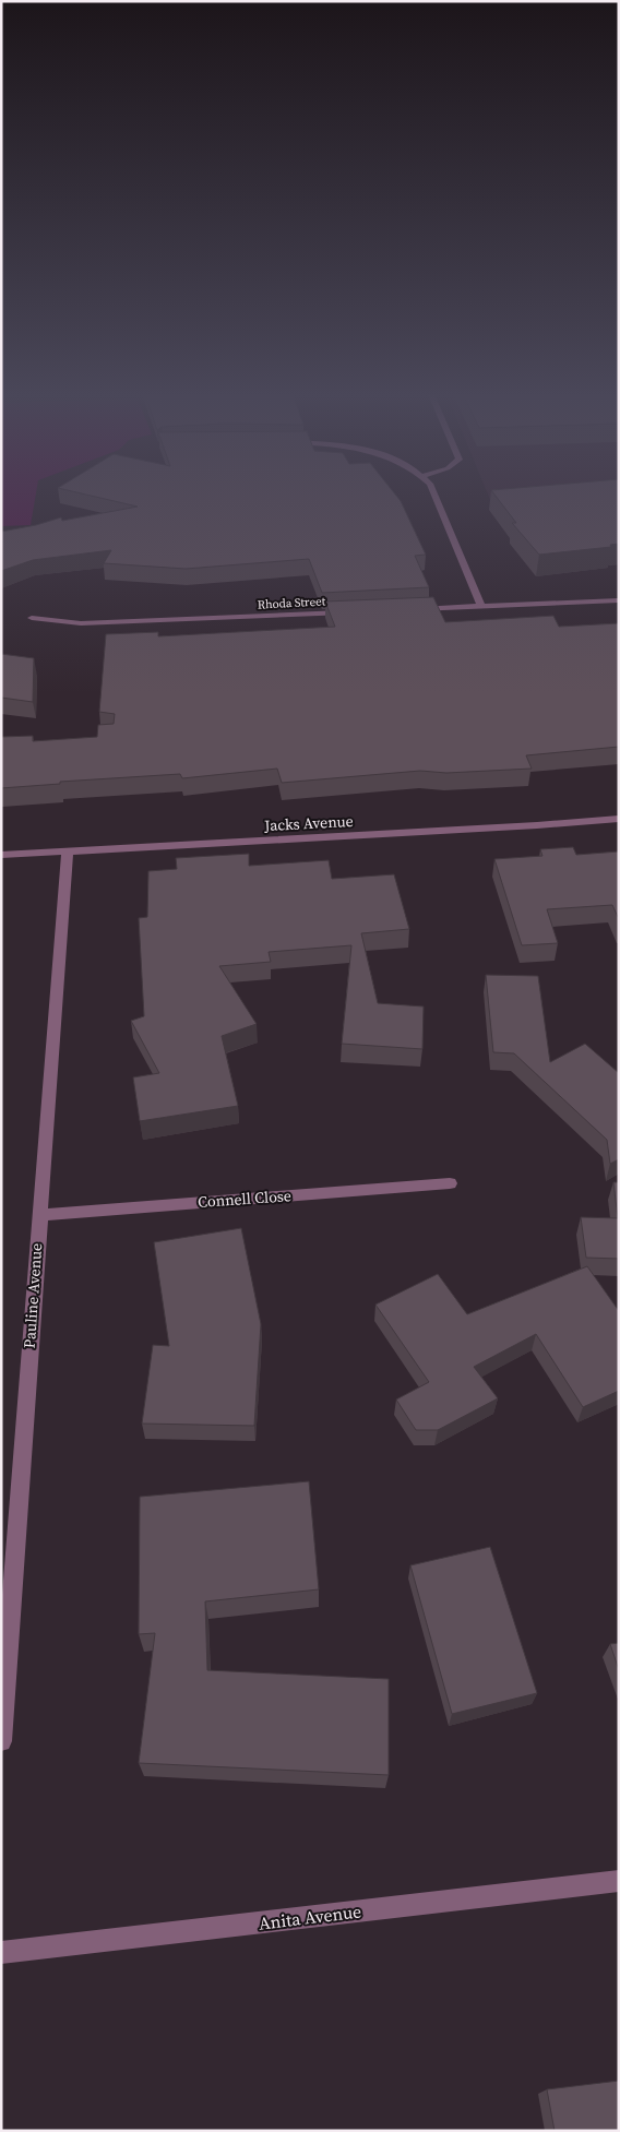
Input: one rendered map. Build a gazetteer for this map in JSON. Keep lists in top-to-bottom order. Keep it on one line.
{"streets":{"street":["Rhoda Street","Jacks Avenue","Connell Close","Pauline Avenue","Anita Avenue"]},"crossings":[["Jacks Avenue","Pauline Avenue"],["Connell Close","Pauline Avenue"]]}
